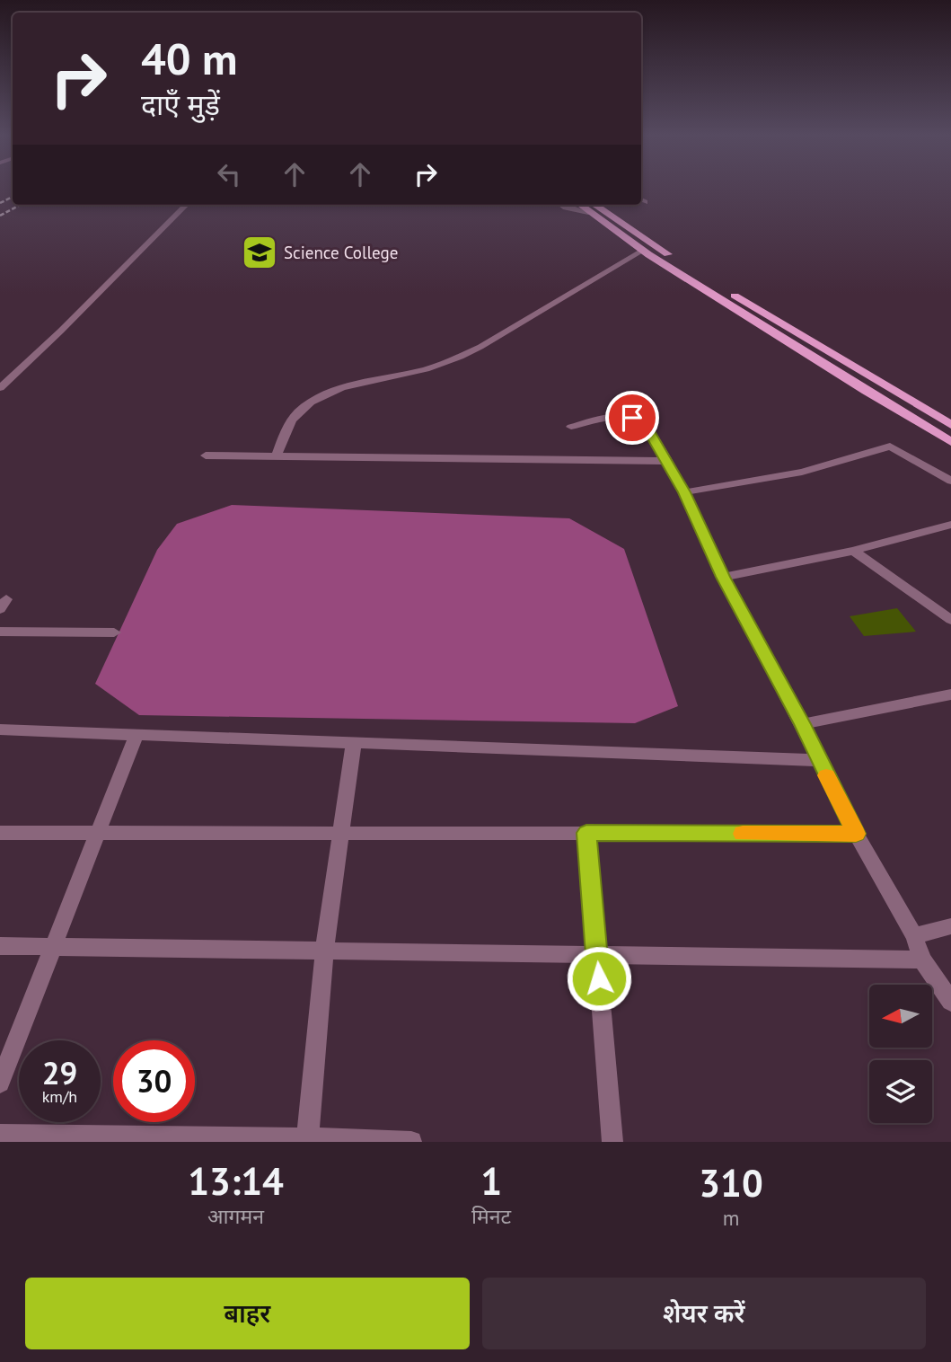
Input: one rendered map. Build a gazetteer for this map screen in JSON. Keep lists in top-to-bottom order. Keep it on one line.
{"places":{"school or university":["Science College"]},"north":"left","page":{"turn":["40 m","दाएँ मुड़ें"],"speed":"29 km/h","limit":"30","eta":["13:14","आगमन","1","मिनट","310","m"],"buttons":["बाहर","शेयर करें"]}}
